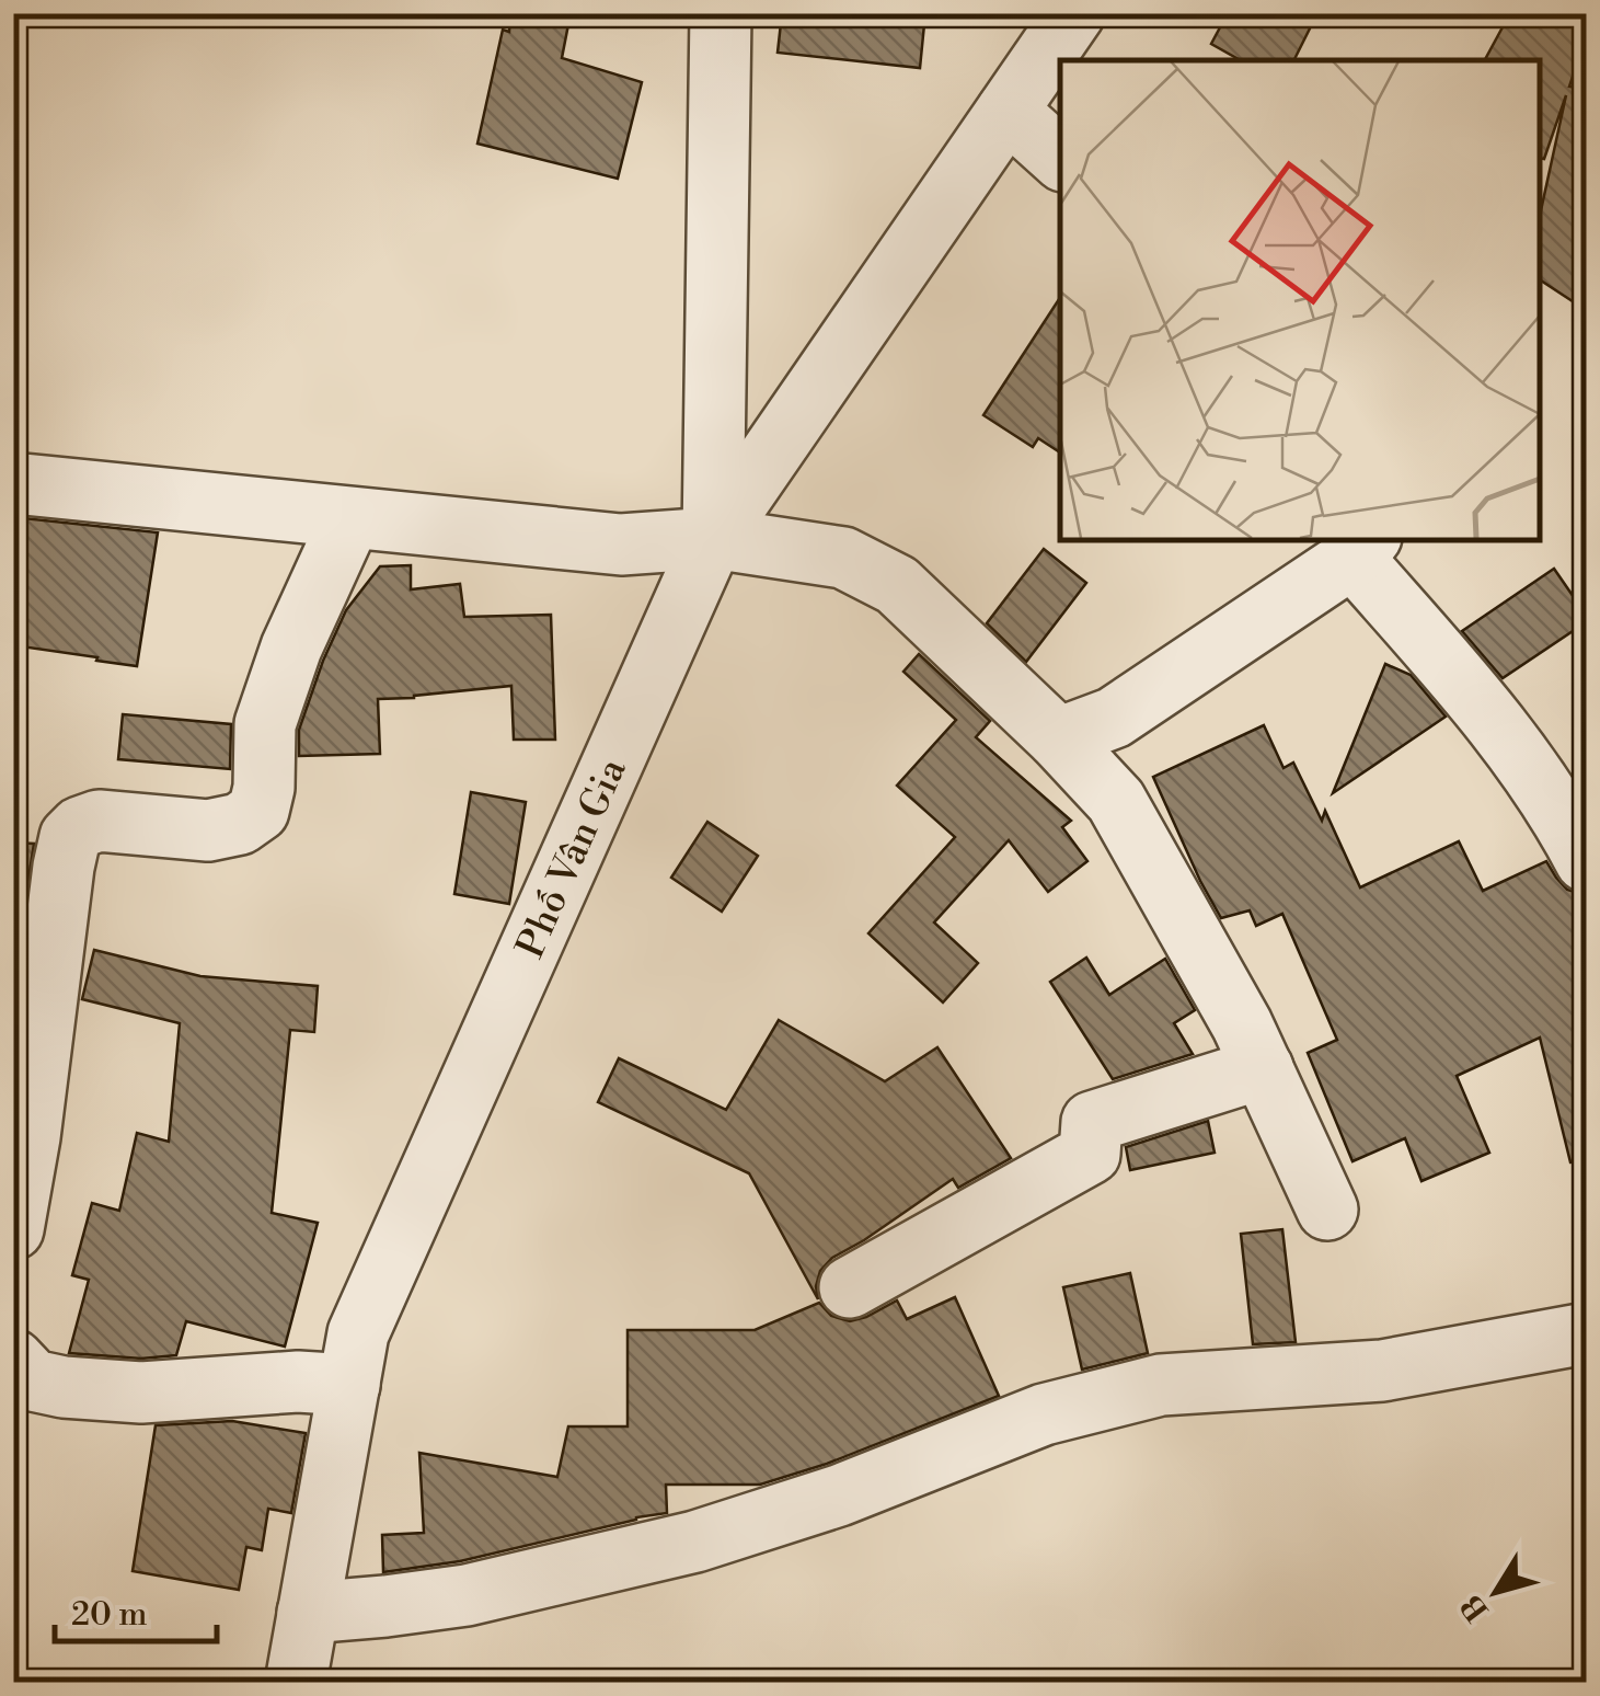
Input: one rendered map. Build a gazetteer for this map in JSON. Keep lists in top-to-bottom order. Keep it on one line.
{"streets":{"street":["Phố Vân Gia"]},"scale_bar":"20 m","north":"bottom left"}
